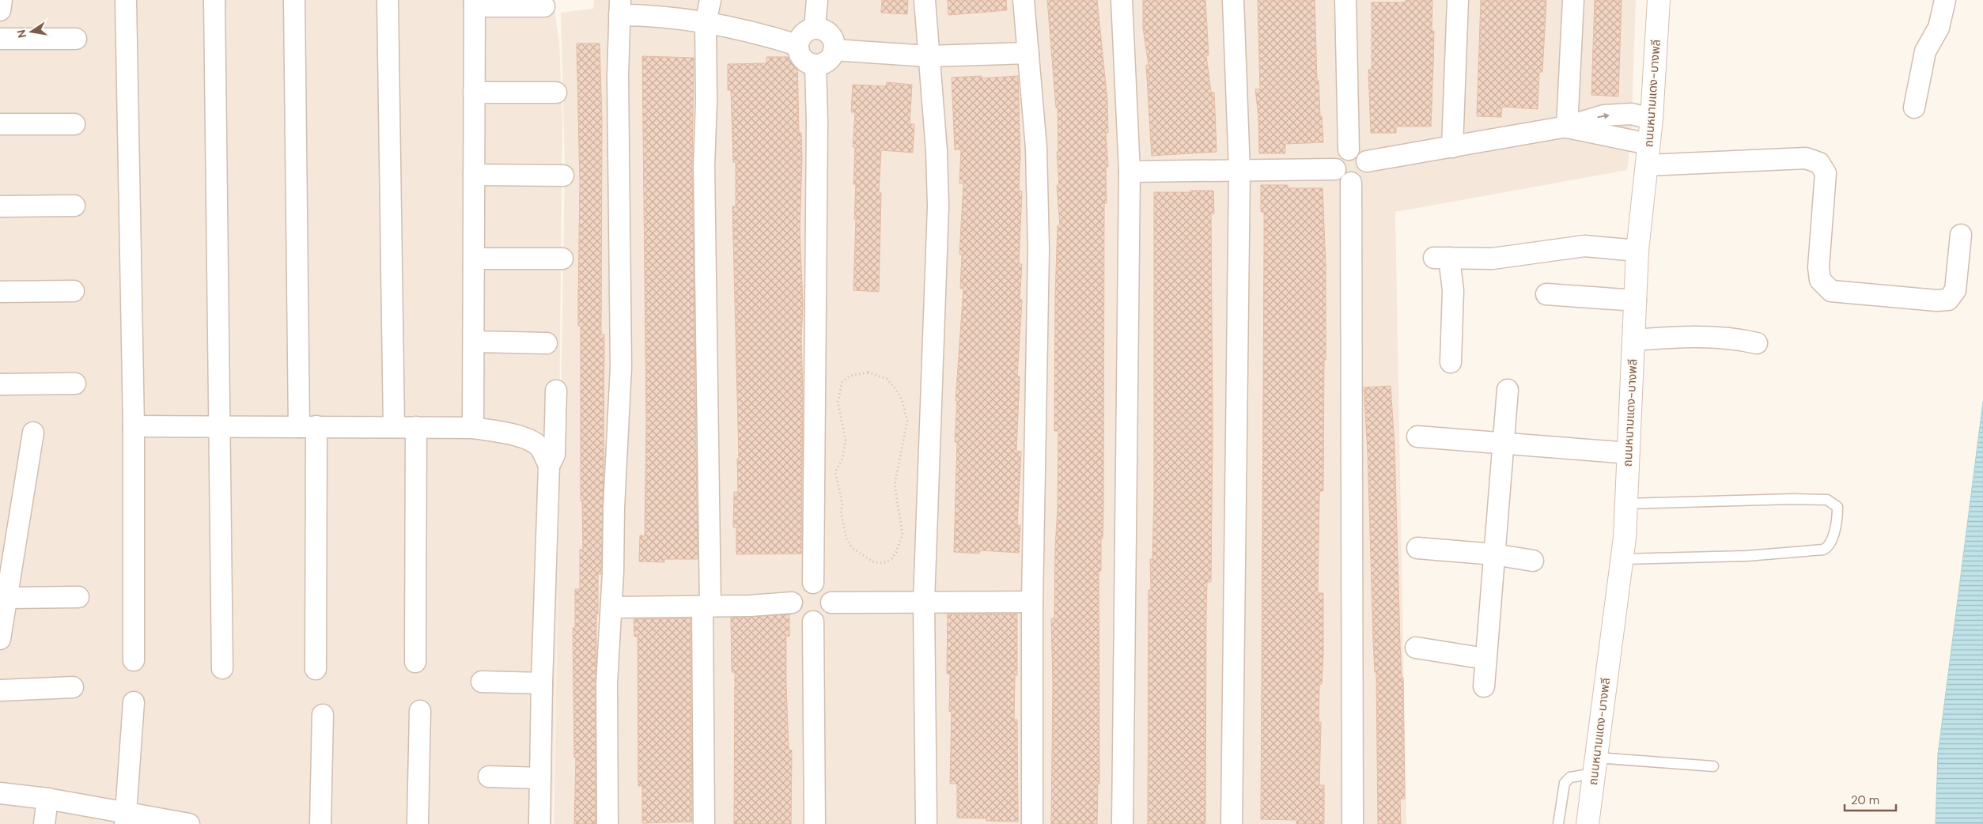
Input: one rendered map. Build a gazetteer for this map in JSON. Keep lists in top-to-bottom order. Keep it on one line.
{"streets":{"main road":["ถนนหนามแดง-บางพลี"]},"scale_bar":"20 m","north":"left"}
